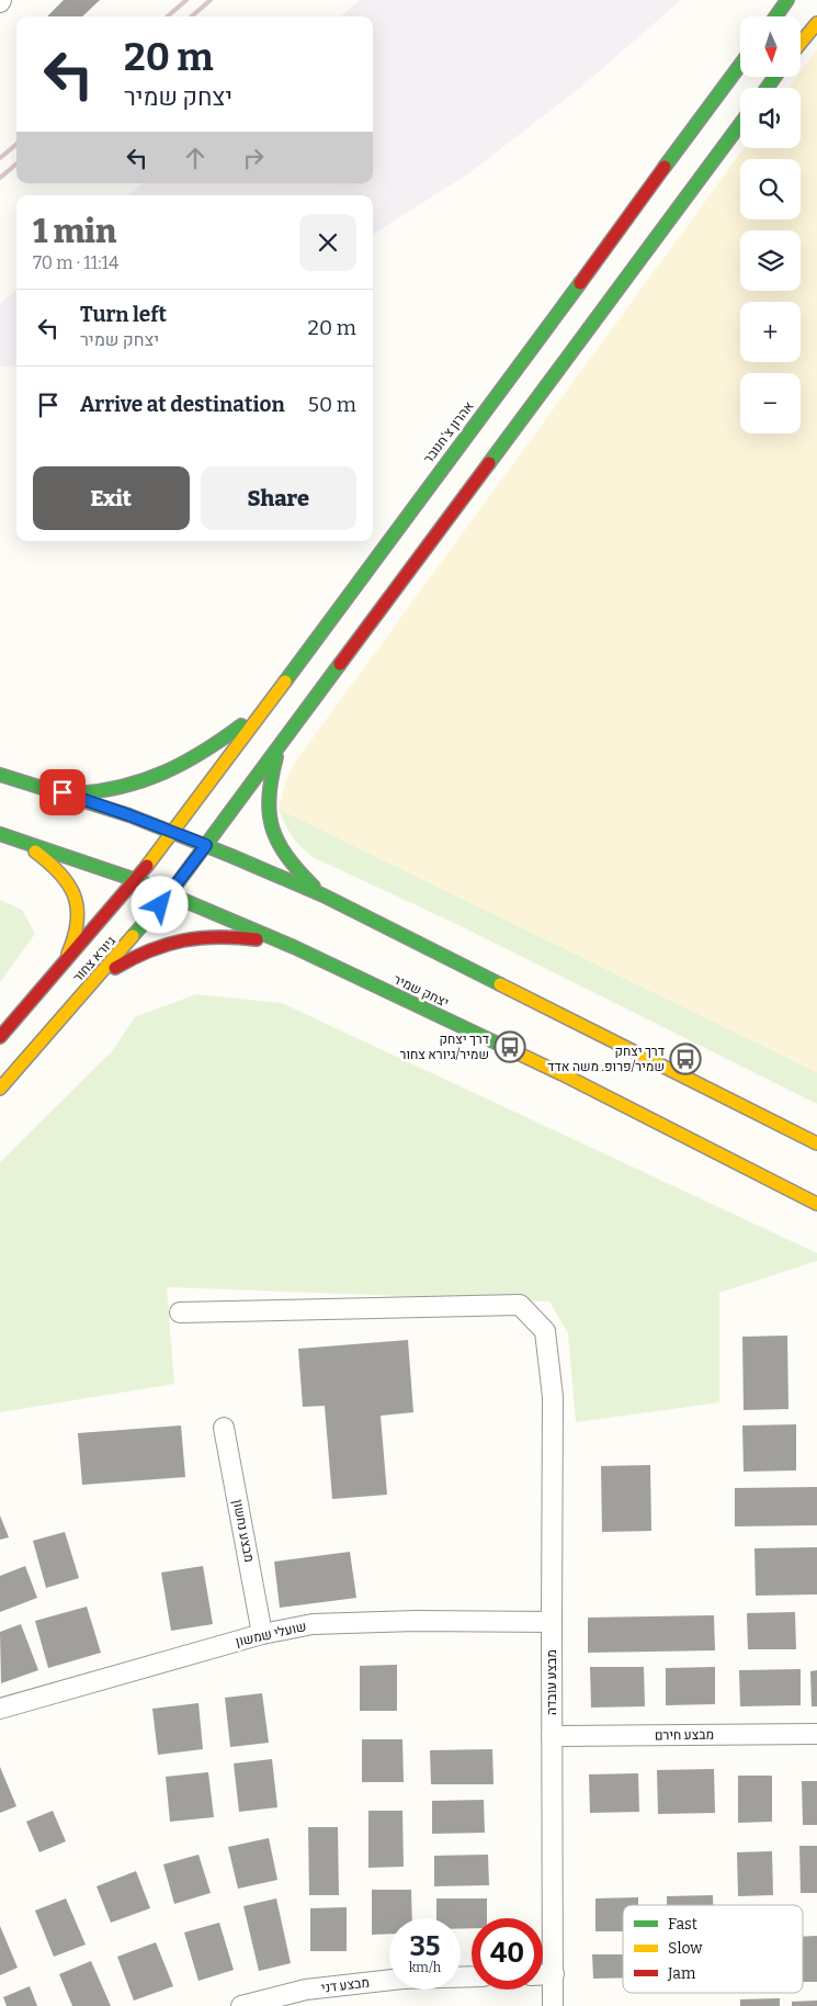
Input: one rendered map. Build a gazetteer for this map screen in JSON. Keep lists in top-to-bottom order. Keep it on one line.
{"streets":{"main road":["אהרון צ'חנובר","גיורא צחור","יצחק שמיר"],"street":["מבצע נחשון","שועלי שמשון","מבצע עובדה","מבצע חירם","מבצע דני"]},"crossings":[["אהרון צ'חנובר","גיורא צחור"],["גיורא צחור","יצחק שמיר"],["מבצע נחשון","שועלי שמשון"],["שועלי שמשון","מבצע עובדה"],["מבצע עובדה","מבצע חירם"]],"places":{"bus stop":["דרך יצחק שמיר/גיורא צחור","דרך יצחק שמיר/פרופ. משה אדד"]},"legend":["Fast","Slow","Jam"],"north":"bottom","page":{"map_buttons":["+","−"],"turn":["20 m","יצחק שמיר"],"heading":["1 min","70 m · 11:14"],"list":[{"name":"Turn left","note":"יצחק שמיר","value":"20 m"},{"name":"Arrive at destination","value":"50 m"}],"buttons":["Exit","Share"],"speed":"35 km/h","limit":"40"}}
